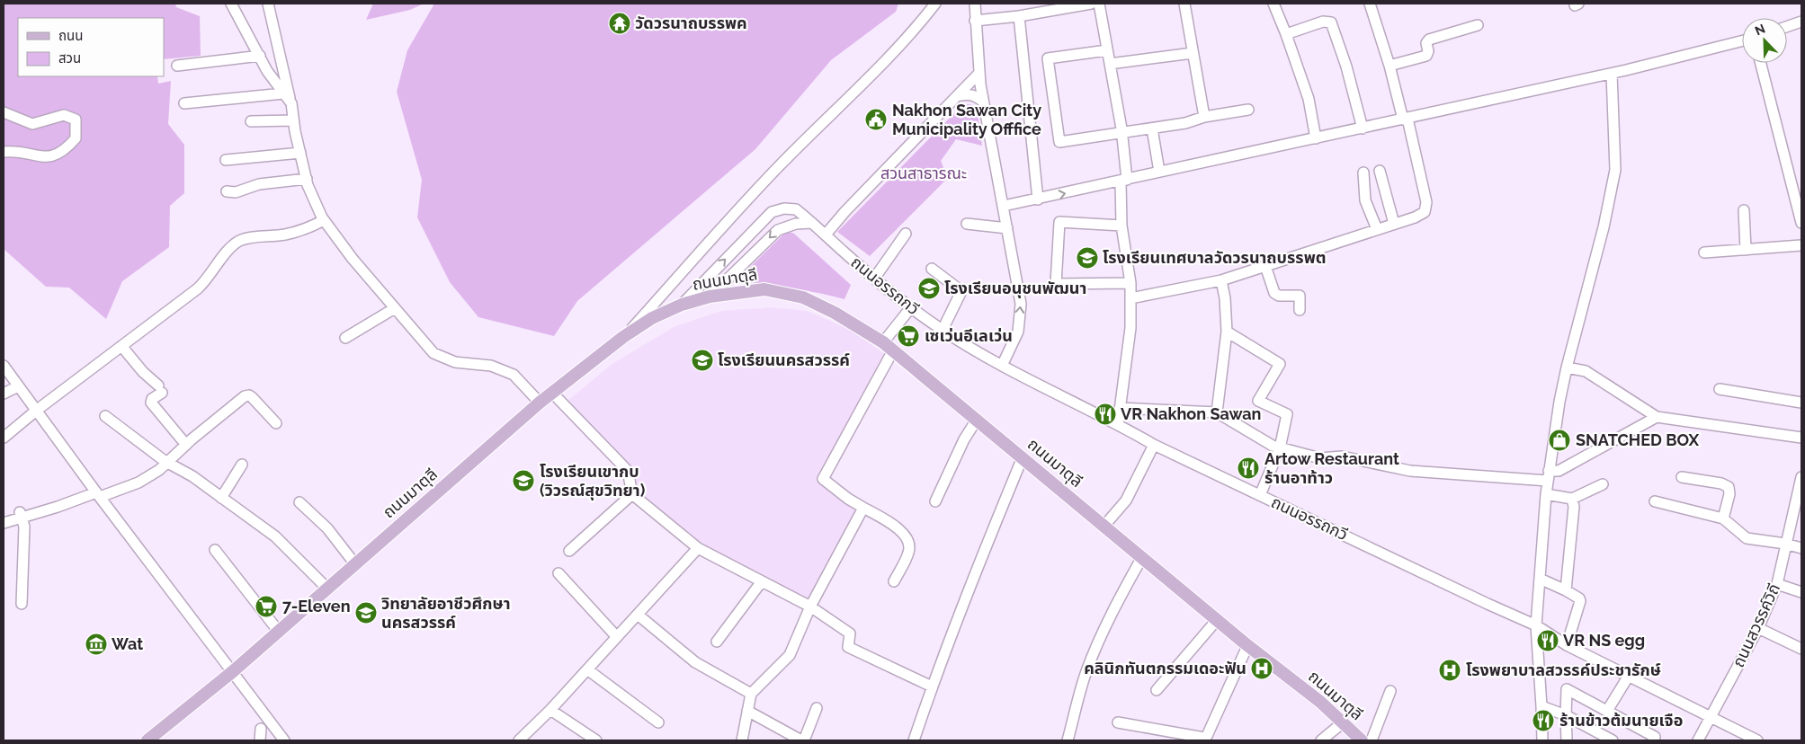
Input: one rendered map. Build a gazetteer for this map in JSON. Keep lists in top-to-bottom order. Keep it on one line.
{"streets":{"main road":["ถนนมาตุลี"],"street":["ถนนอรรถกวี","ถนนสวรรค์วิถี"]},"crossings":[["ถนนมาตุลี","ถนนอรรถกวี"],["ถนนอรรถกวี","ถนนสวรรค์วิถี"]],"parks":["สวนสาธารณะ"],"places":{"temple":["วัดวรนาถบรรพค"],"public building":["Nakhon Sawan City Municipality Offfice"],"school or university":["โรงเรียนเทศบาลวัดวรนาถบรรพต","โรงเรียนอนุชนพัฒนา","โรงเรียนนครสวรรค์","โรงเรียนเขากบ (วิวรณ์สุขวิทยา)","วิทยาลัยอาชีวศึกษา นครสวรรค์"],"supermarket":["เซเว่นอีเลเว่น","7-Eleven"],"restaurant":["VR Nakhon Sawan","Artow Restaurant ร้านอาท้าว","VR NS egg","ร้านข้าวต้มนายเจือ"],"shop":["SNATCHED BOX"],"museum":["Wat"],"hospital":["คลินิกทันตกรรมเดอะฟัน","โรงพยาบาลสวรรค์ประชารักษ์"]},"legend":["ถนน","สวน"],"north":"top left"}
